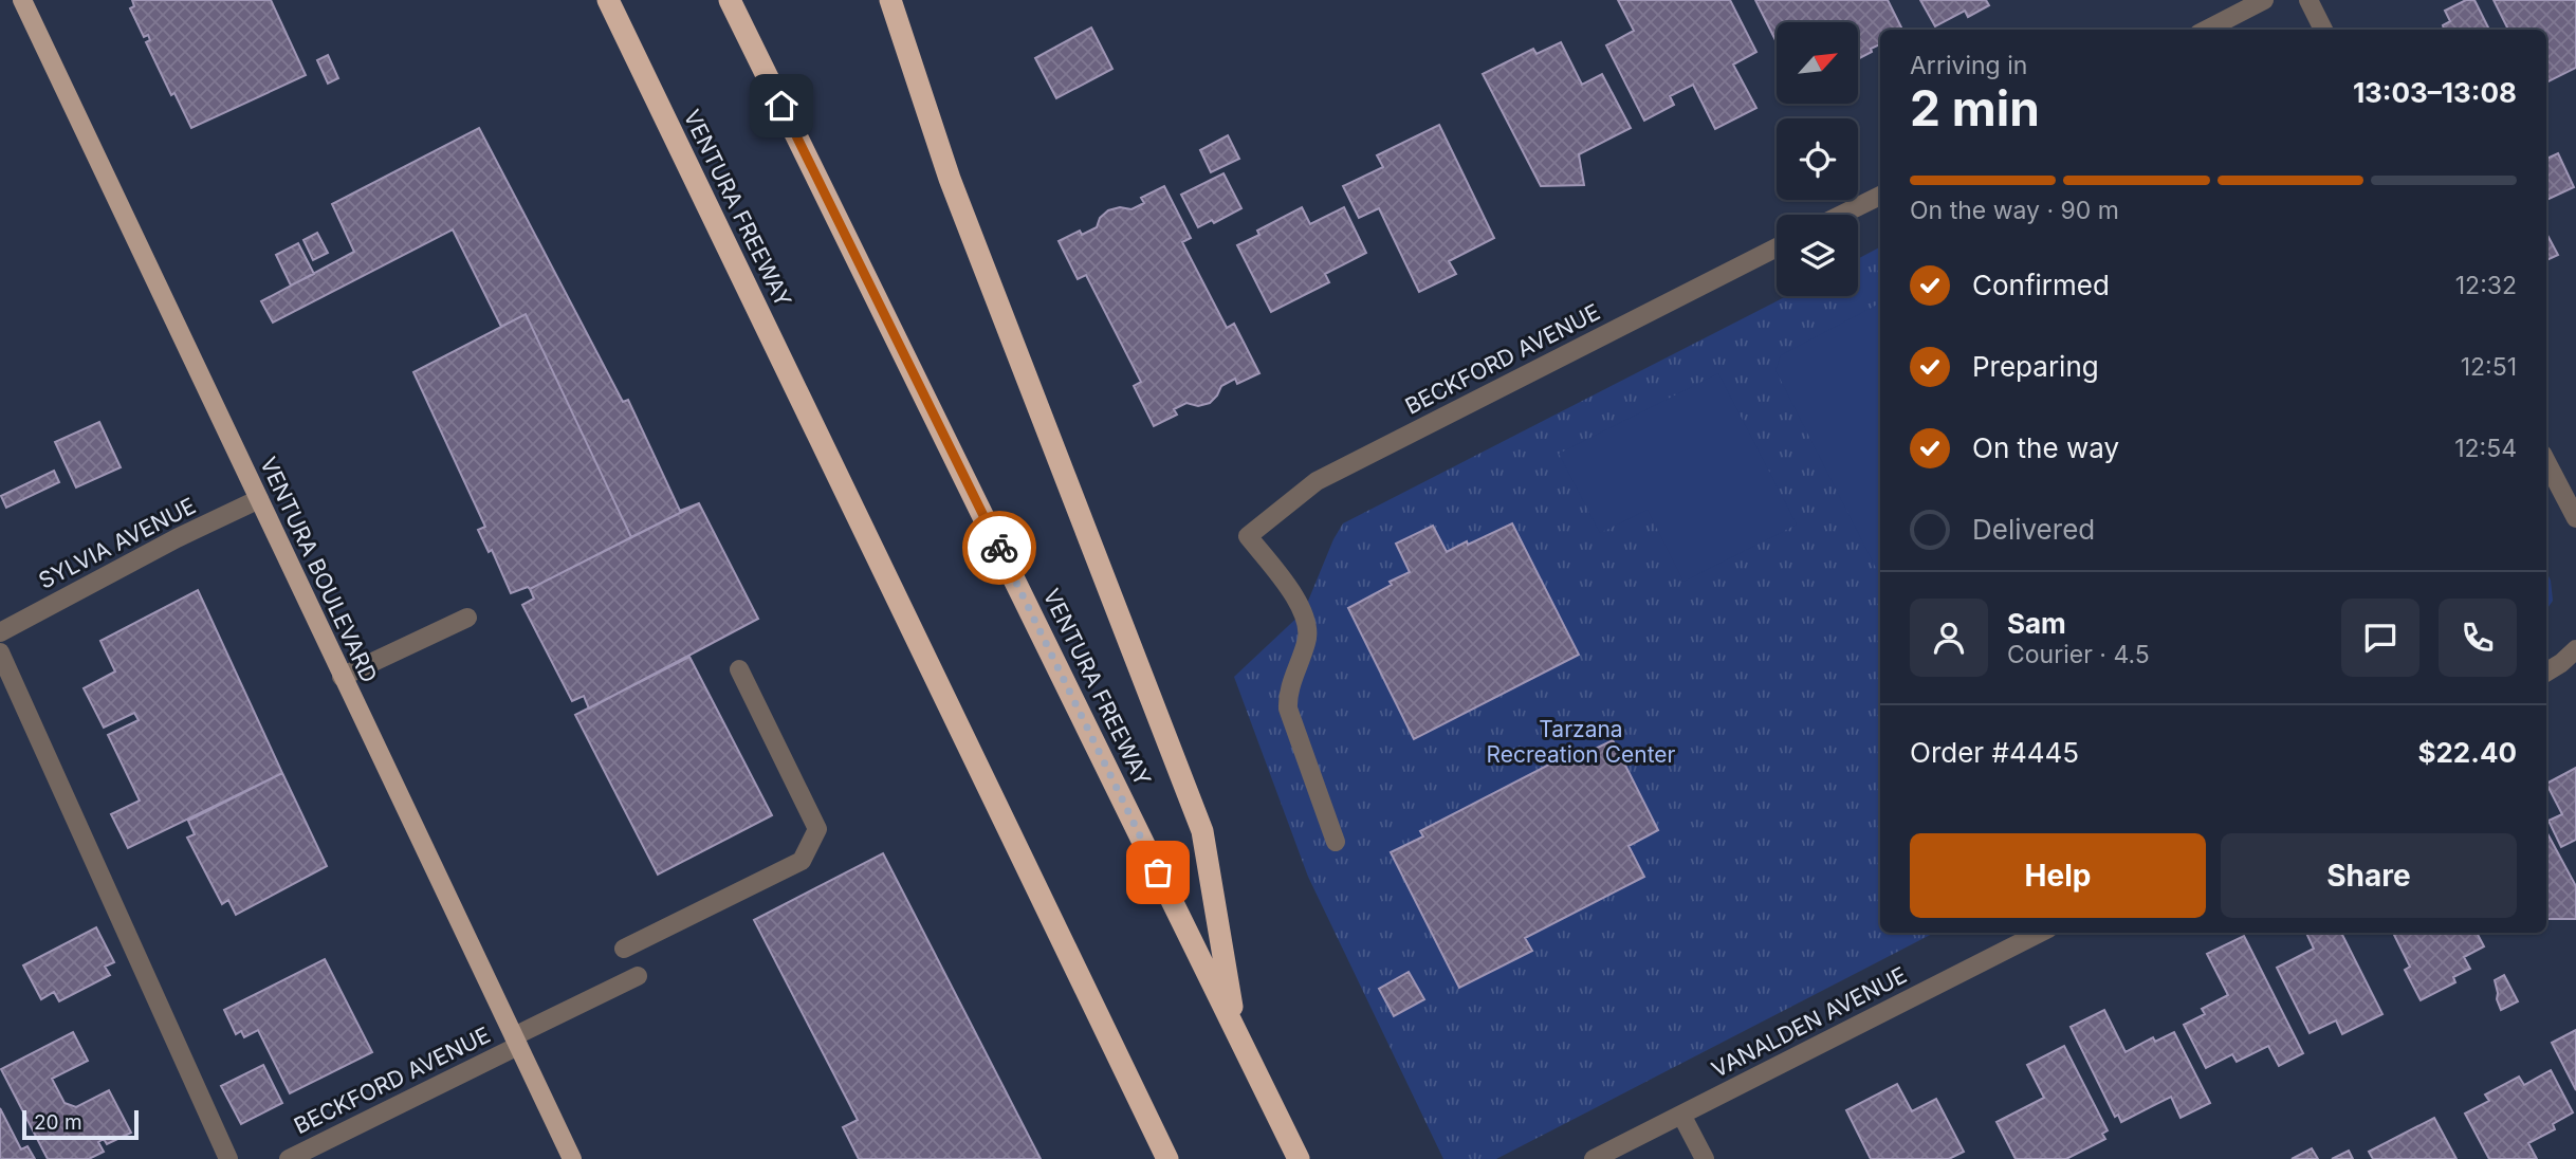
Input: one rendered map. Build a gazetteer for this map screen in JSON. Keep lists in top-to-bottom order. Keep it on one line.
{"streets":{"highway":["VENTURA FREEWAY"],"main road":["VENTURA BOULEVARD"],"street":["BECKFORD AVENUE","SYLVIA AVENUE","VANALDEN AVENUE"]},"crossings":[["BECKFORD AVENUE","VENTURA BOULEVARD"],["SYLVIA AVENUE","VENTURA BOULEVARD"]],"parks":["Tarzana Recreation Center"],"scale_bar":"20 m","north":"top right","page":{"heading":["2 min","Arriving in","13:03–13:08"],"panel":["Sam","Courier · 4.5","Order #4445","$22.40"],"bar":"On the way · 90 m","list":[["Confirmed","12:32"],["Preparing","12:51"],["On the way","12:54"],"Delivered"],"buttons":["Help","Share"],"scale":"20 m"}}
